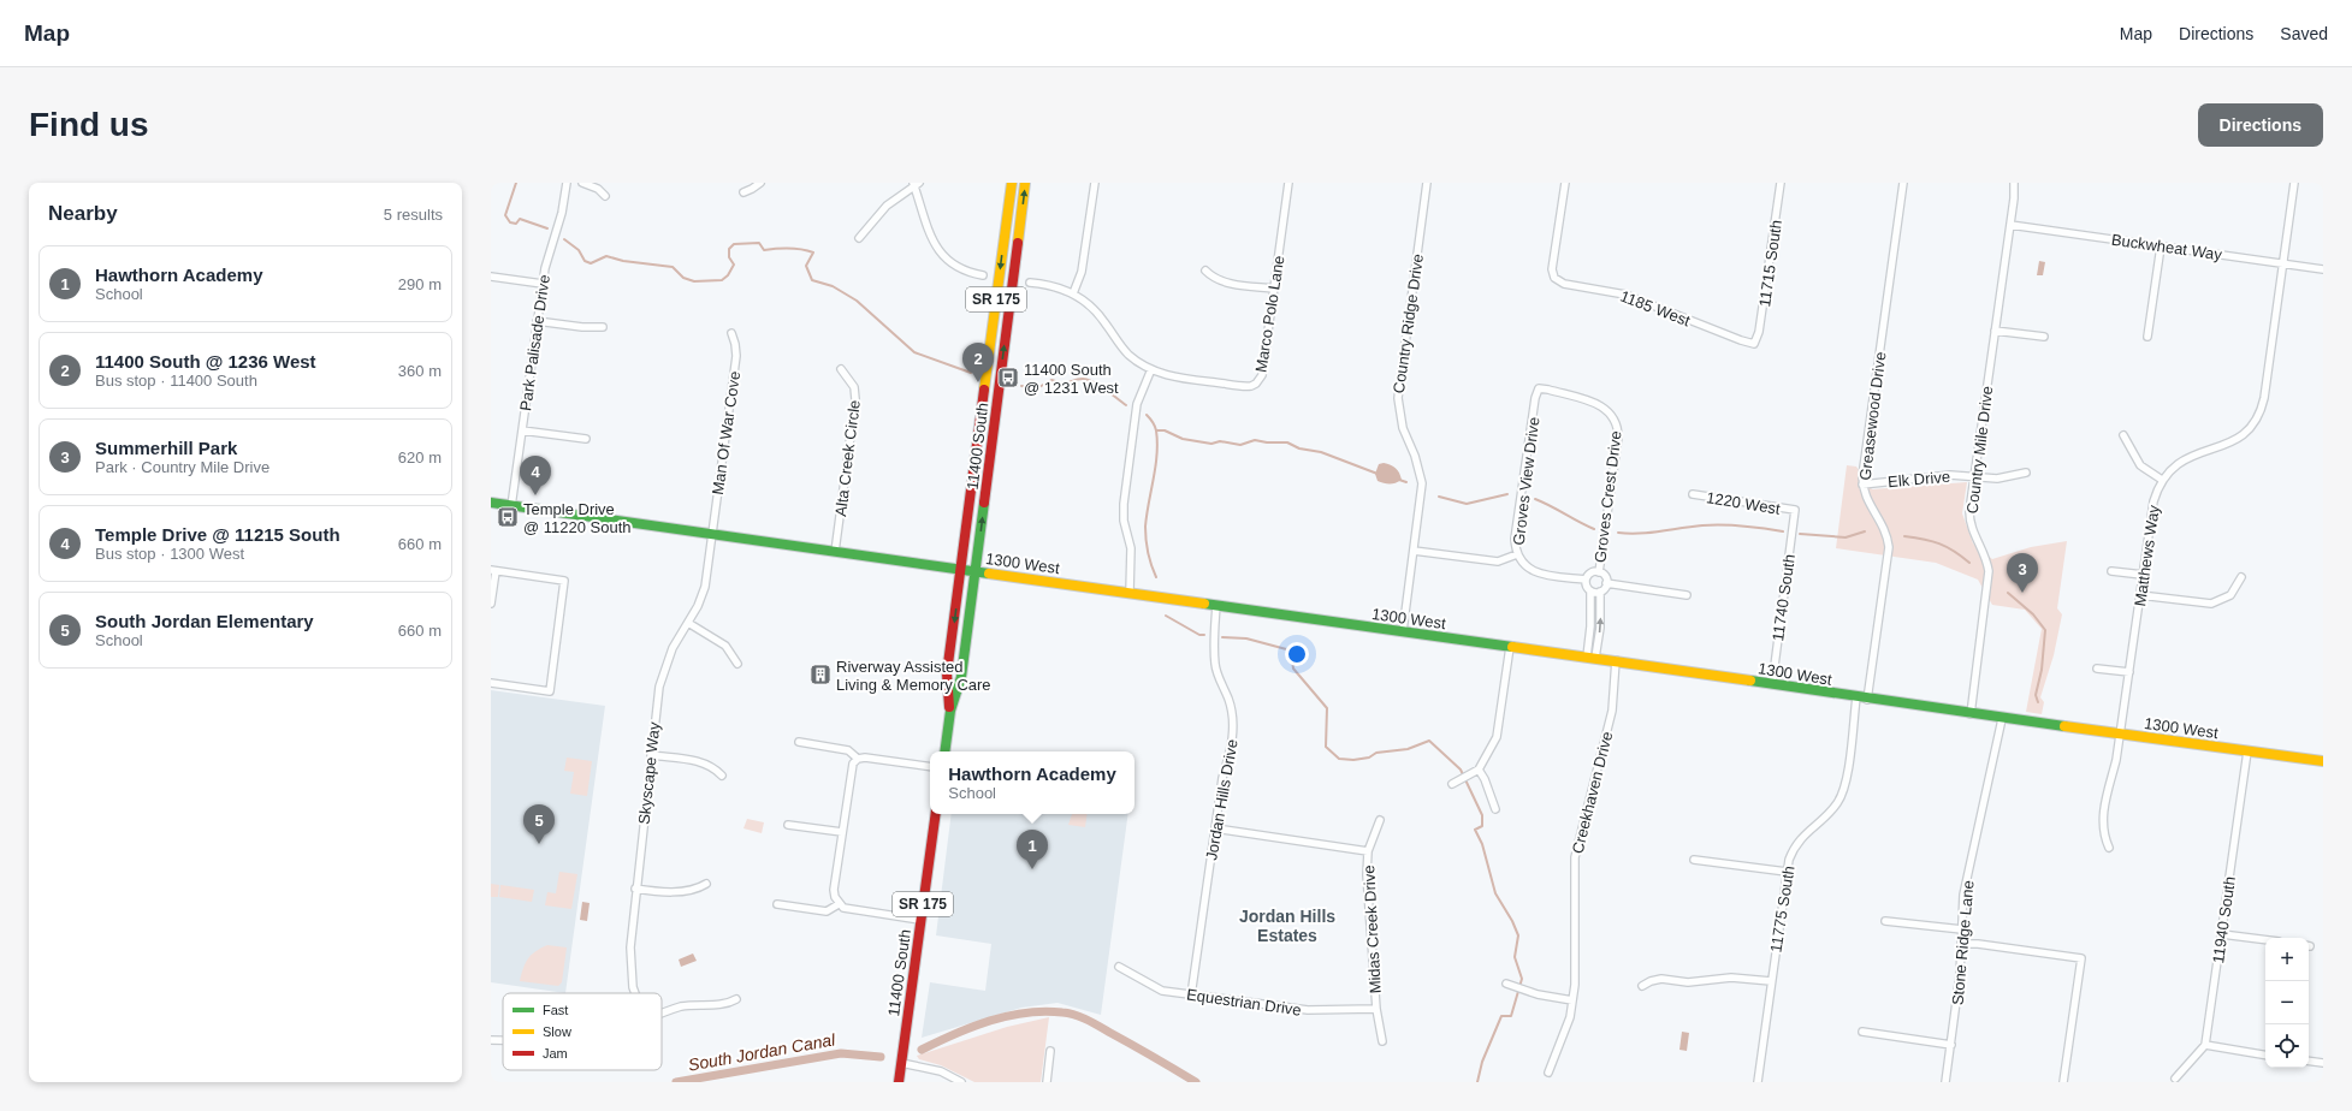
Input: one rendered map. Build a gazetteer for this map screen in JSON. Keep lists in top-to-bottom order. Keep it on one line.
{"streets":{"street":["Buckwheat Way","11715 South","SR 175","1185 West","Marco Polo Lane","Country Ridge Drive","Park Palisade Drive","Greasewood Drive","Man Of War Cove","11400 South","Country Mile Drive","Alta Creek Circle","Elk Drive","Groves View Drive","Groves Crest Drive","1220 West","Matthews Way","1300 West","11740 South","Skyscape Way","Creekhaven Drive","Jordan Hills Drive","11775 South","11940 South","Midas Creek Drive","Stone Ridge Lane","Equestrian Drive"]},"crossings":[["Buckwheat Way","Country Mile Drive"],["Buckwheat Way","Matthews Way"],["11715 South","1185 West"],["Country Ridge Drive","1300 West"],["Park Palisade Drive","1300 West"],["Greasewood Drive","Elk Drive"],["Greasewood Drive","1300 West"],["Man Of War Cove","1300 West"],["Man Of War Cove","Skyscape Way"],["11400 South","1300 West"],["Country Mile Drive","Elk Drive"],["Country Mile Drive","1300 West"],["Alta Creek Circle","1300 West"],["Groves View Drive","Groves Crest Drive"],["1220 West","11740 South"],["Matthews Way","1300 West"],["1300 West","11740 South"],["1300 West","Skyscape Way"],["1300 West","Creekhaven Drive"],["1300 West","Jordan Hills Drive"],["1300 West","11775 South"],["1300 West","11940 South"],["1300 West","Stone Ridge Lane"],["Jordan Hills Drive","Equestrian Drive"],["Midas Creek Drive","Equestrian Drive"]],"districts":["Jordan Hills Estates"],"water":["South Jordan Canal"],"places":{"bus stop":["11400 South @ 1231 West","Temple Drive @ 11220 South"],"building":["Riverway Assisted Living & Memory Care"]},"legend":["Fast","Slow","Jam"],"page":{"header":"Map","nav":["Map","Directions","Saved"],"buttons":"Directions","title":"Find us","heading":["Nearby","5 results"],"list":[{"mark":"1","name":"Hawthorn Academy","note":"School","value":"290 m"},{"mark":"2","name":"11400 South @ 1236 West","note":"Bus stop · 11400 South","value":"360 m"},{"mark":"3","name":"Summerhill Park","note":"Park · Country Mile Drive","value":"620 m"},{"mark":"4","name":"Temple Drive @ 11215 South","note":"Bus stop · 1300 West","value":"660 m"},{"mark":"5","name":"South Jordan Elementary","note":"School","value":"660 m"}],"pins":["2","4","3","5","1"],"popup":["Hawthorn Academy","School"],"map_buttons":["+","−"]}}
